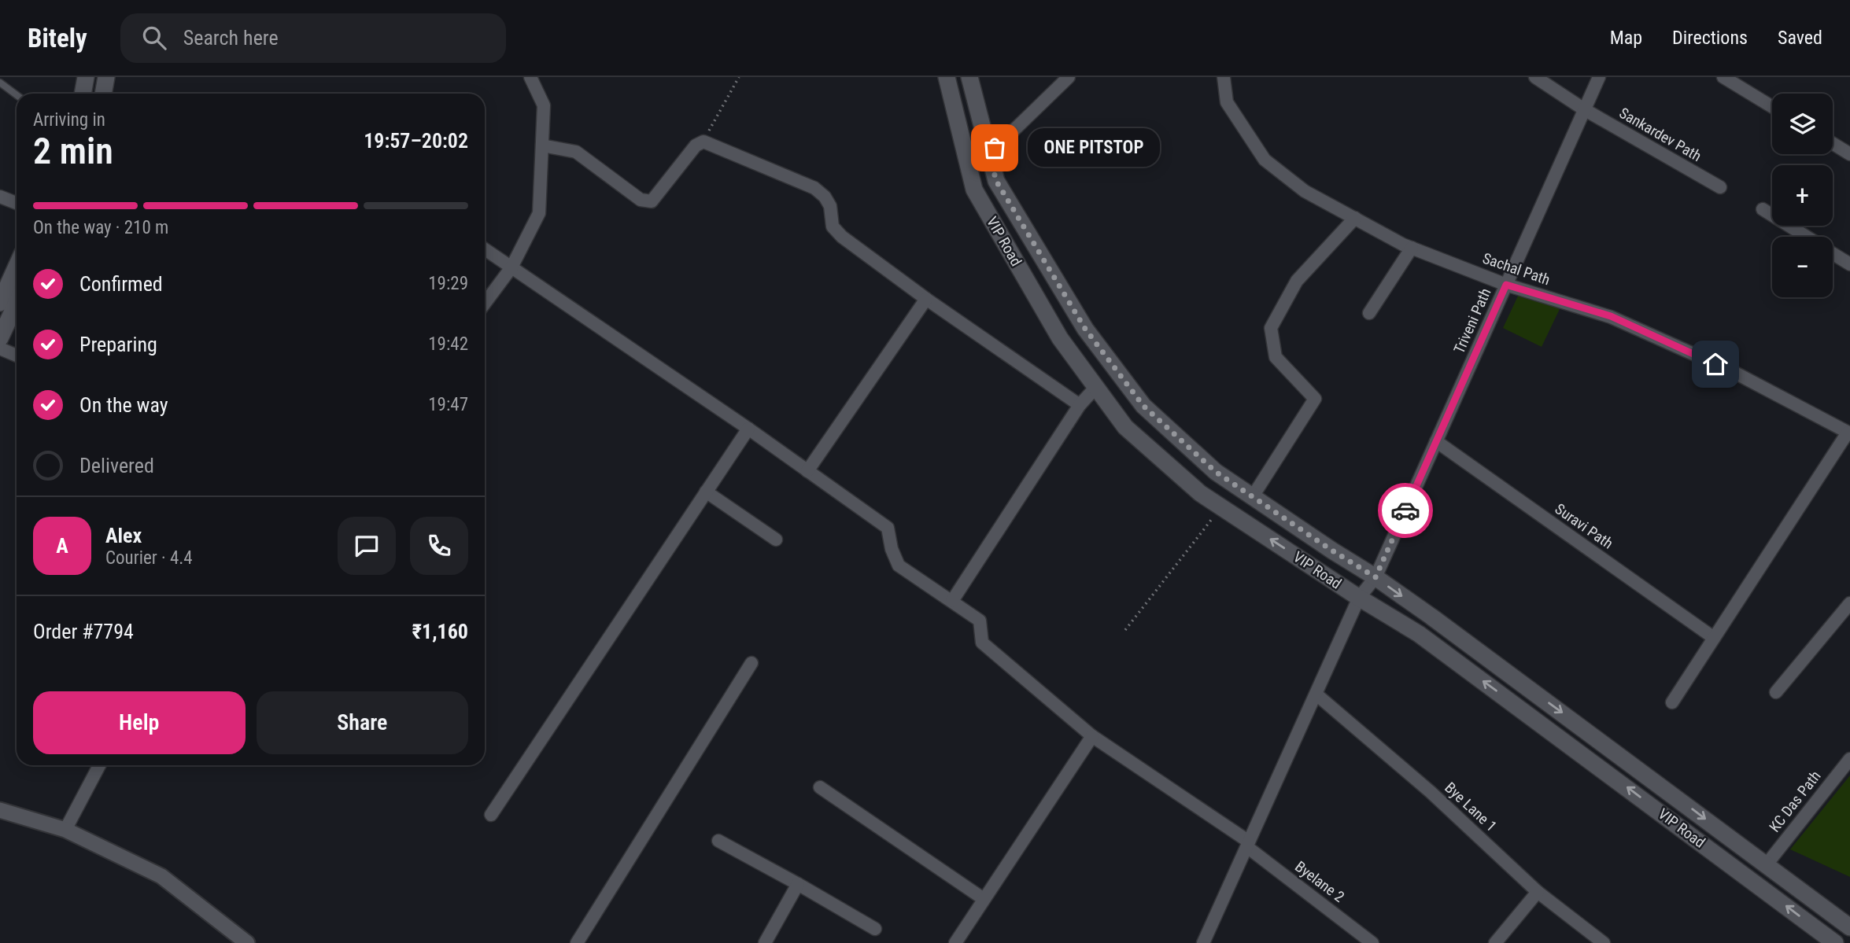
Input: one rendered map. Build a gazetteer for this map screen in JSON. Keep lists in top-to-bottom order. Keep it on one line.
{"streets":{"main road":["VIP Road"],"street":["Sankardev Path","Sachal Path","Triveni Path","Suravi Path","KC Das Path","Bye Lane 1","Byelane 2"]},"crossings":[["Sankardev Path","Triveni Path"],["VIP Road","Triveni Path"],["VIP Road","KC Das Path"],["Sachal Path","Triveni Path"],["Triveni Path","Suravi Path"],["Triveni Path","Bye Lane 1"],["Triveni Path","Byelane 2"]],"places":["ONE PITSTOP"],"page":{"header":"Bitely","search":"Search here","nav":["Map","Directions","Saved"],"map_buttons":["+","−"],"heading":["2 min","Arriving in","19:57–20:02"],"panel":["Alex","Courier · 4.4","Order #7794","₹1,160"],"bubble":"ONE PITSTOP","bar":"On the way · 210 m","list":[["Confirmed","19:29"],["Preparing","19:42"],["On the way","19:47"],"Delivered"],"round":"A","buttons":["Help","Share"]}}
